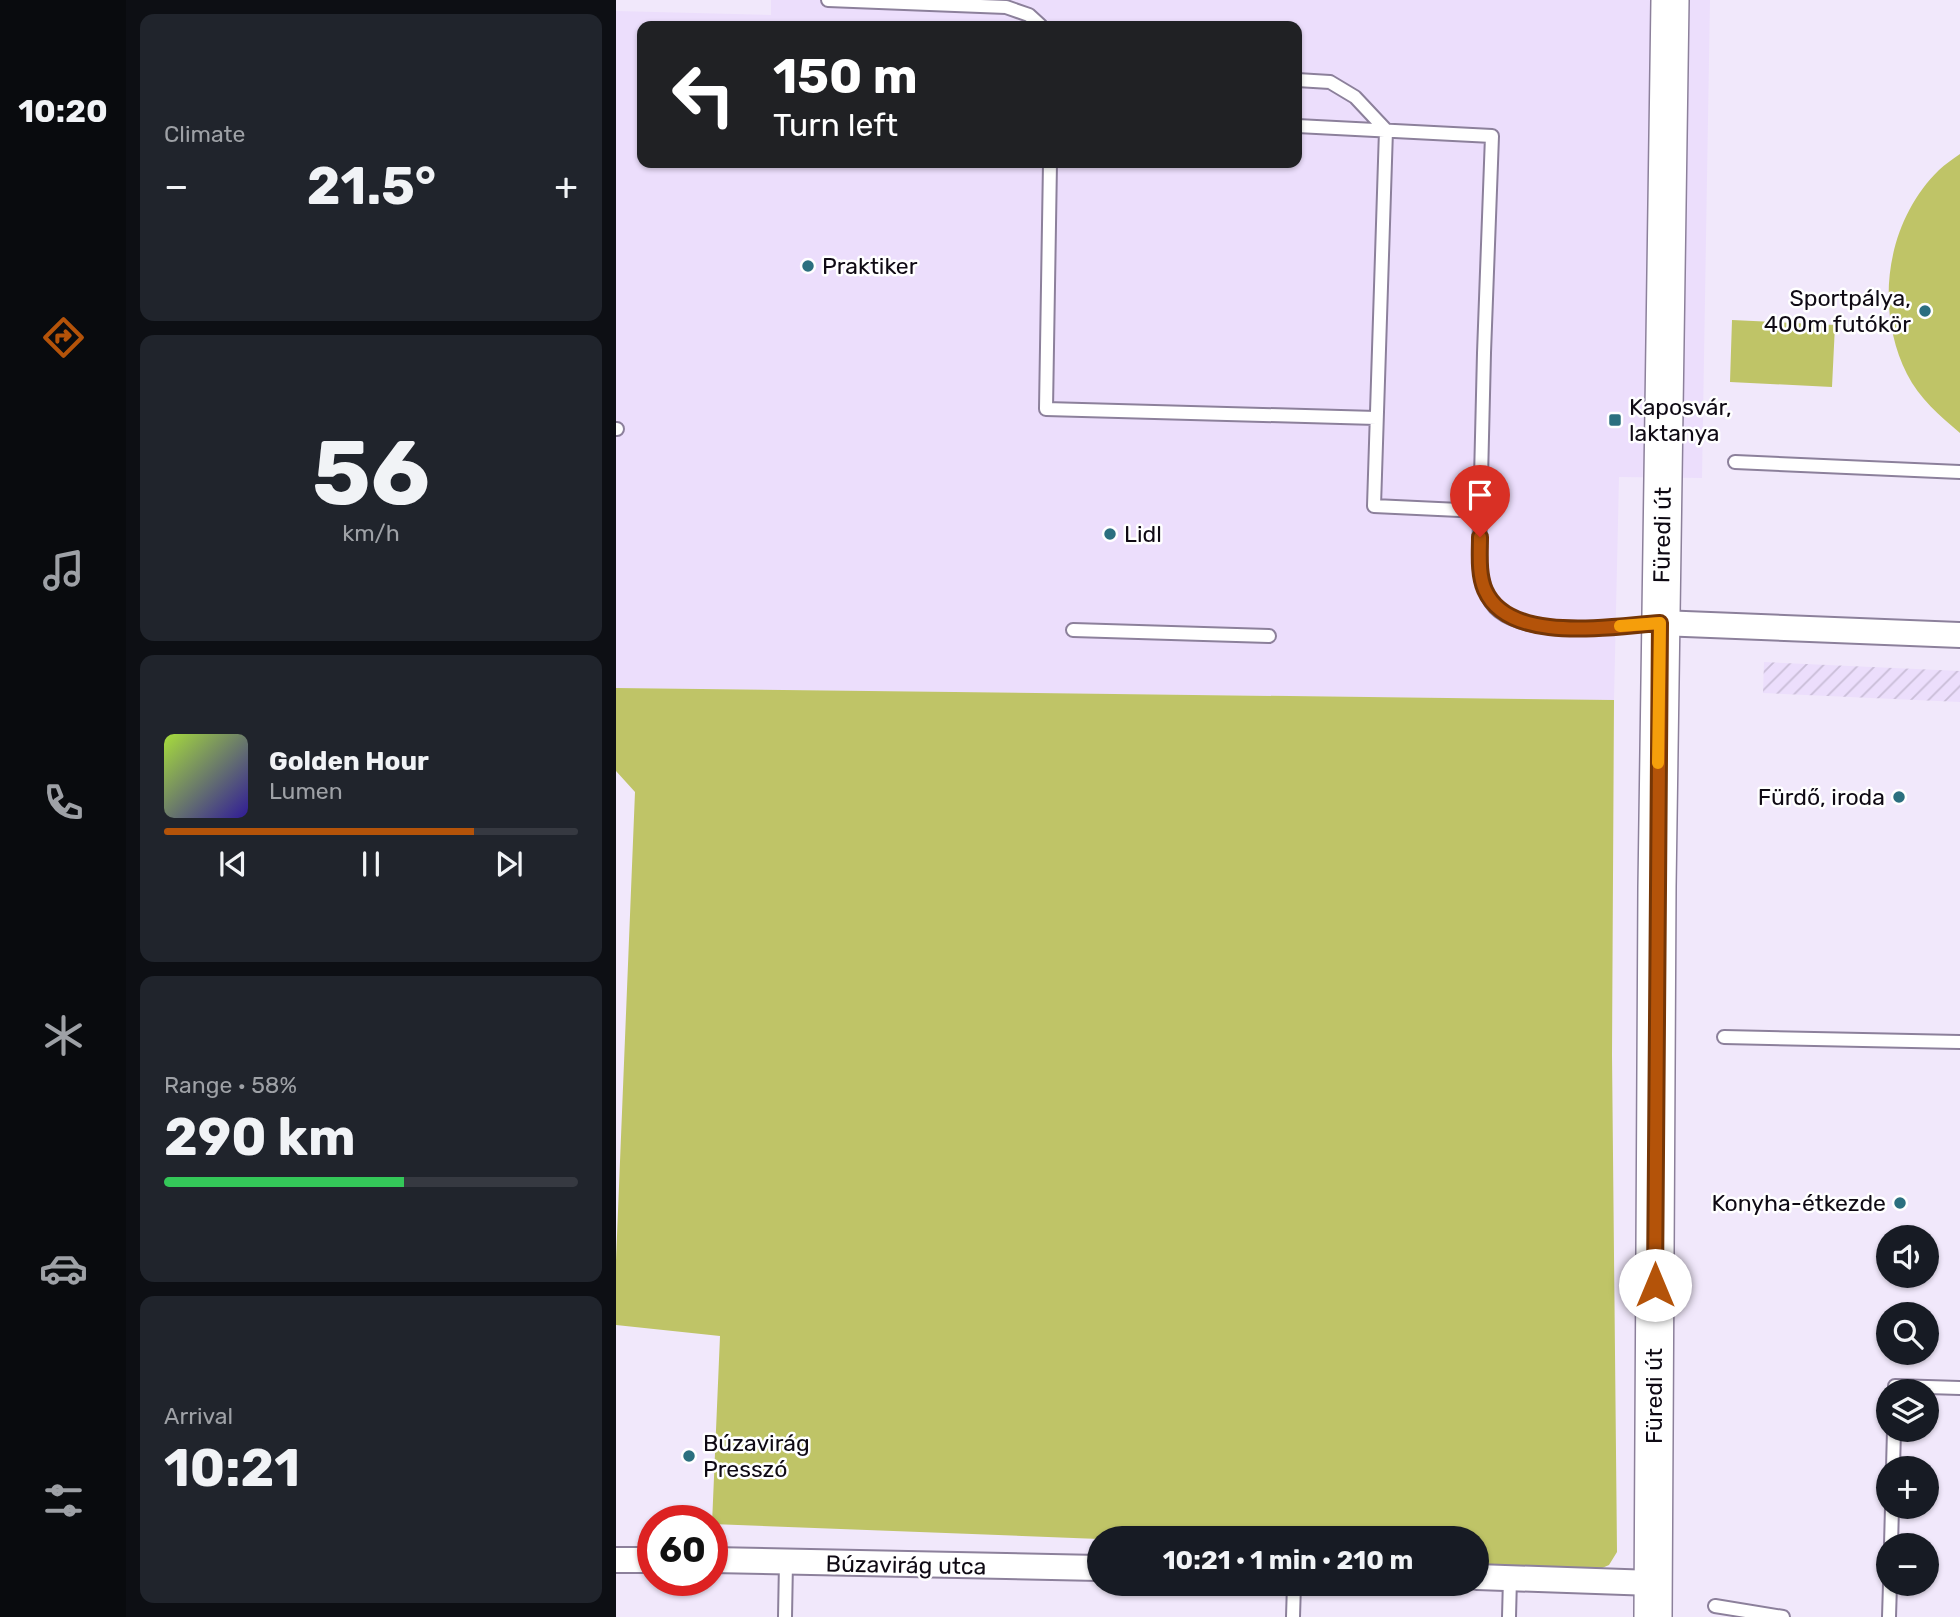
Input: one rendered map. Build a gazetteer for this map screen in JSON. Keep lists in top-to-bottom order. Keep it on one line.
{"streets":{"main road":["Füredi út"],"street":["Búzavirág utca"]},"places":{"other":["Praktiker","Sportpálya, 400m futókör","Lidl","Fürdő, iroda","Konyha-étkezde","Búzavirág Presszó"],"transit":["Kaposvár, laktanya"]},"page":{"tabs":"10:20","tile":["Climate",["56","km/h"],["Range · 58%","290 km"],["Arrival","10:21"]],"turn":["150 m","Turn left"],"heat":["−","21.5°","+"],"song":["Golden Hour","Lumen"],"map_buttons":["+","−"],"limit":"60","trip":"10:21 · 1 min · 210 m"}}
